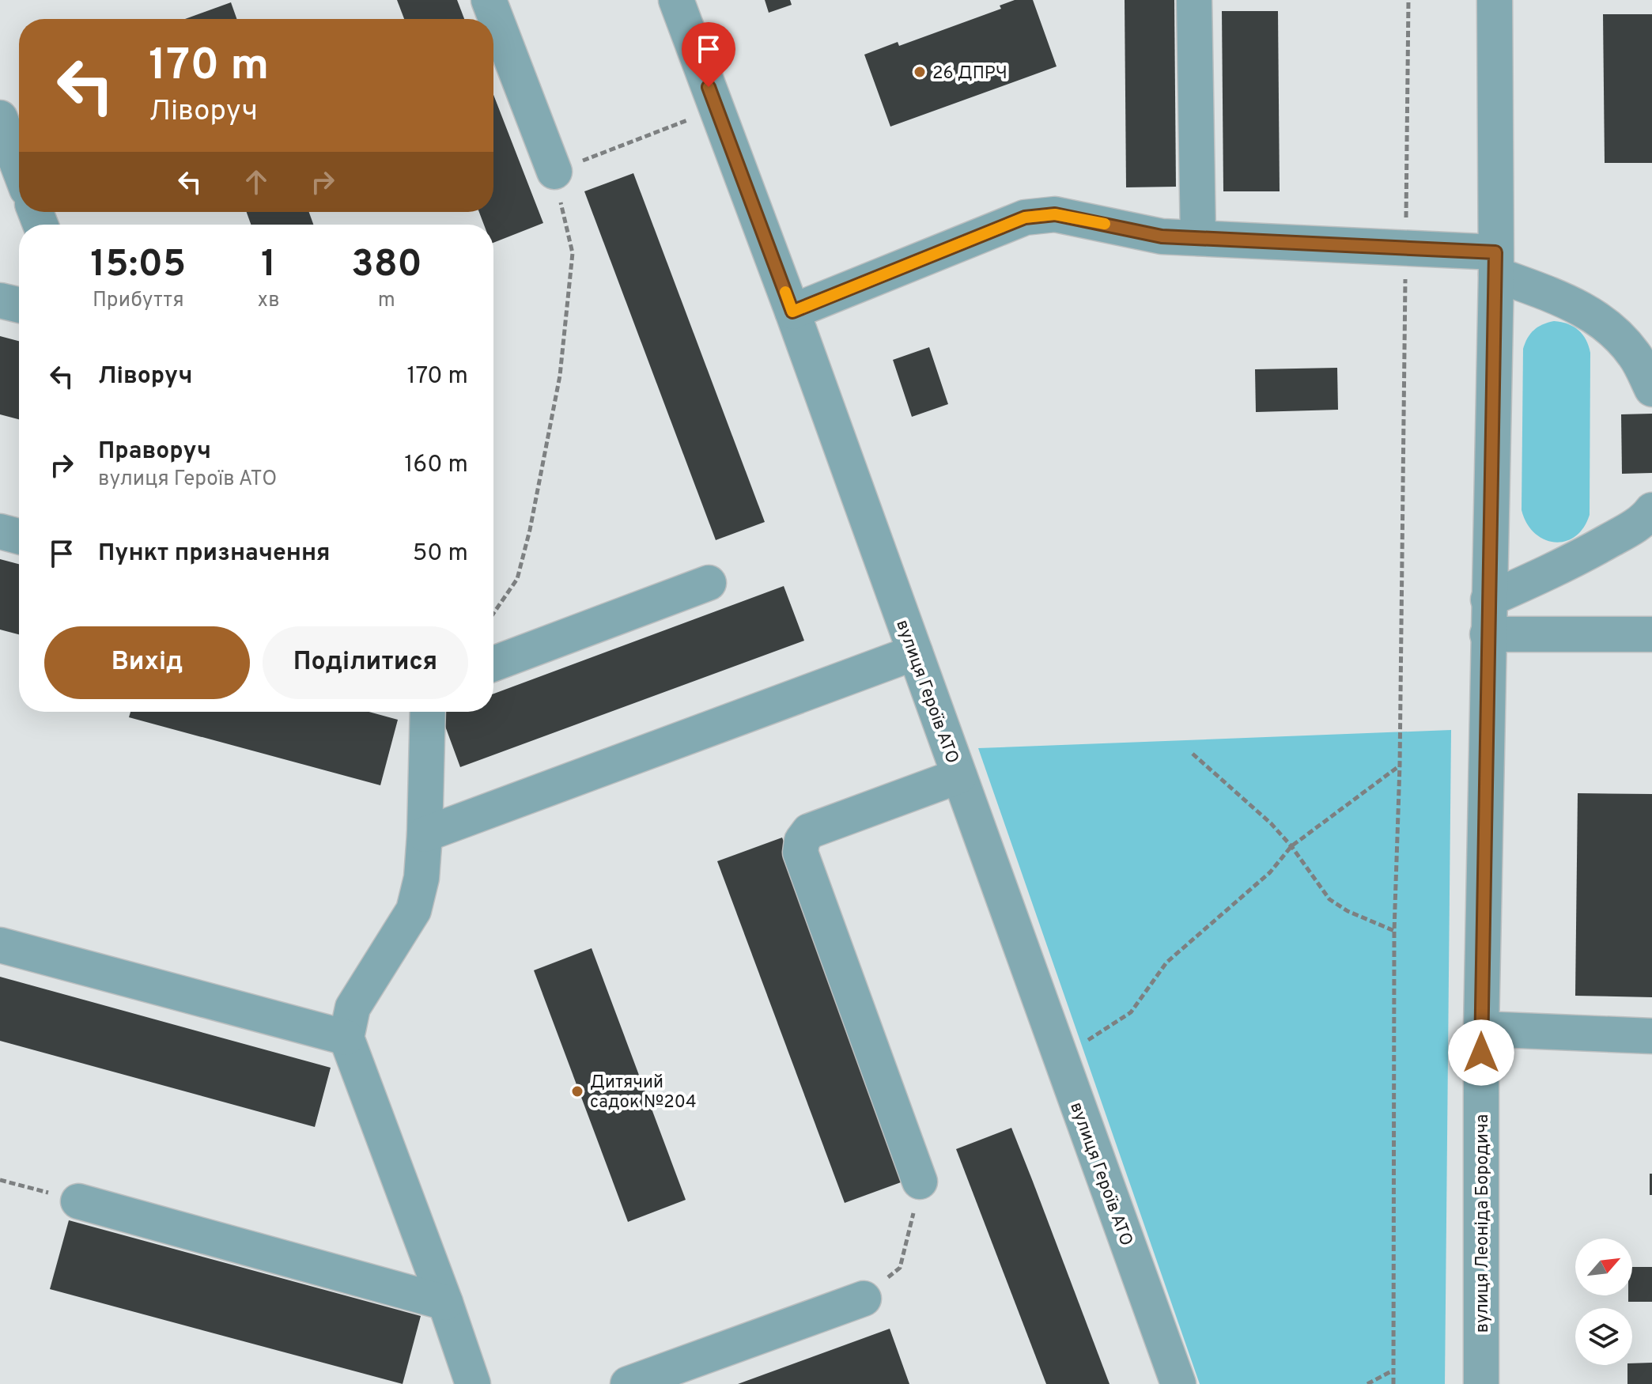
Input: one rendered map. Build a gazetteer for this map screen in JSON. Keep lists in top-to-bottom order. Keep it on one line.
{"streets":{"street":["вулиця Героїв АТО","вулиця Леоніда Бородича"]},"places":["26 ДПРЧ","Дитячий садок №204"],"north":"top right","page":{"turn":["170 m","Ліворуч"],"eta":["15:05","Прибуття","1","хв","380","m"],"list":[{"name":"Ліворуч","value":"170 m"},{"name":"Праворуч","note":"вулиця Героїв АТО","value":"160 m"},{"name":"Пункт призначення","value":"50 m"}],"buttons":["Вихід","Поділитися"]}}
